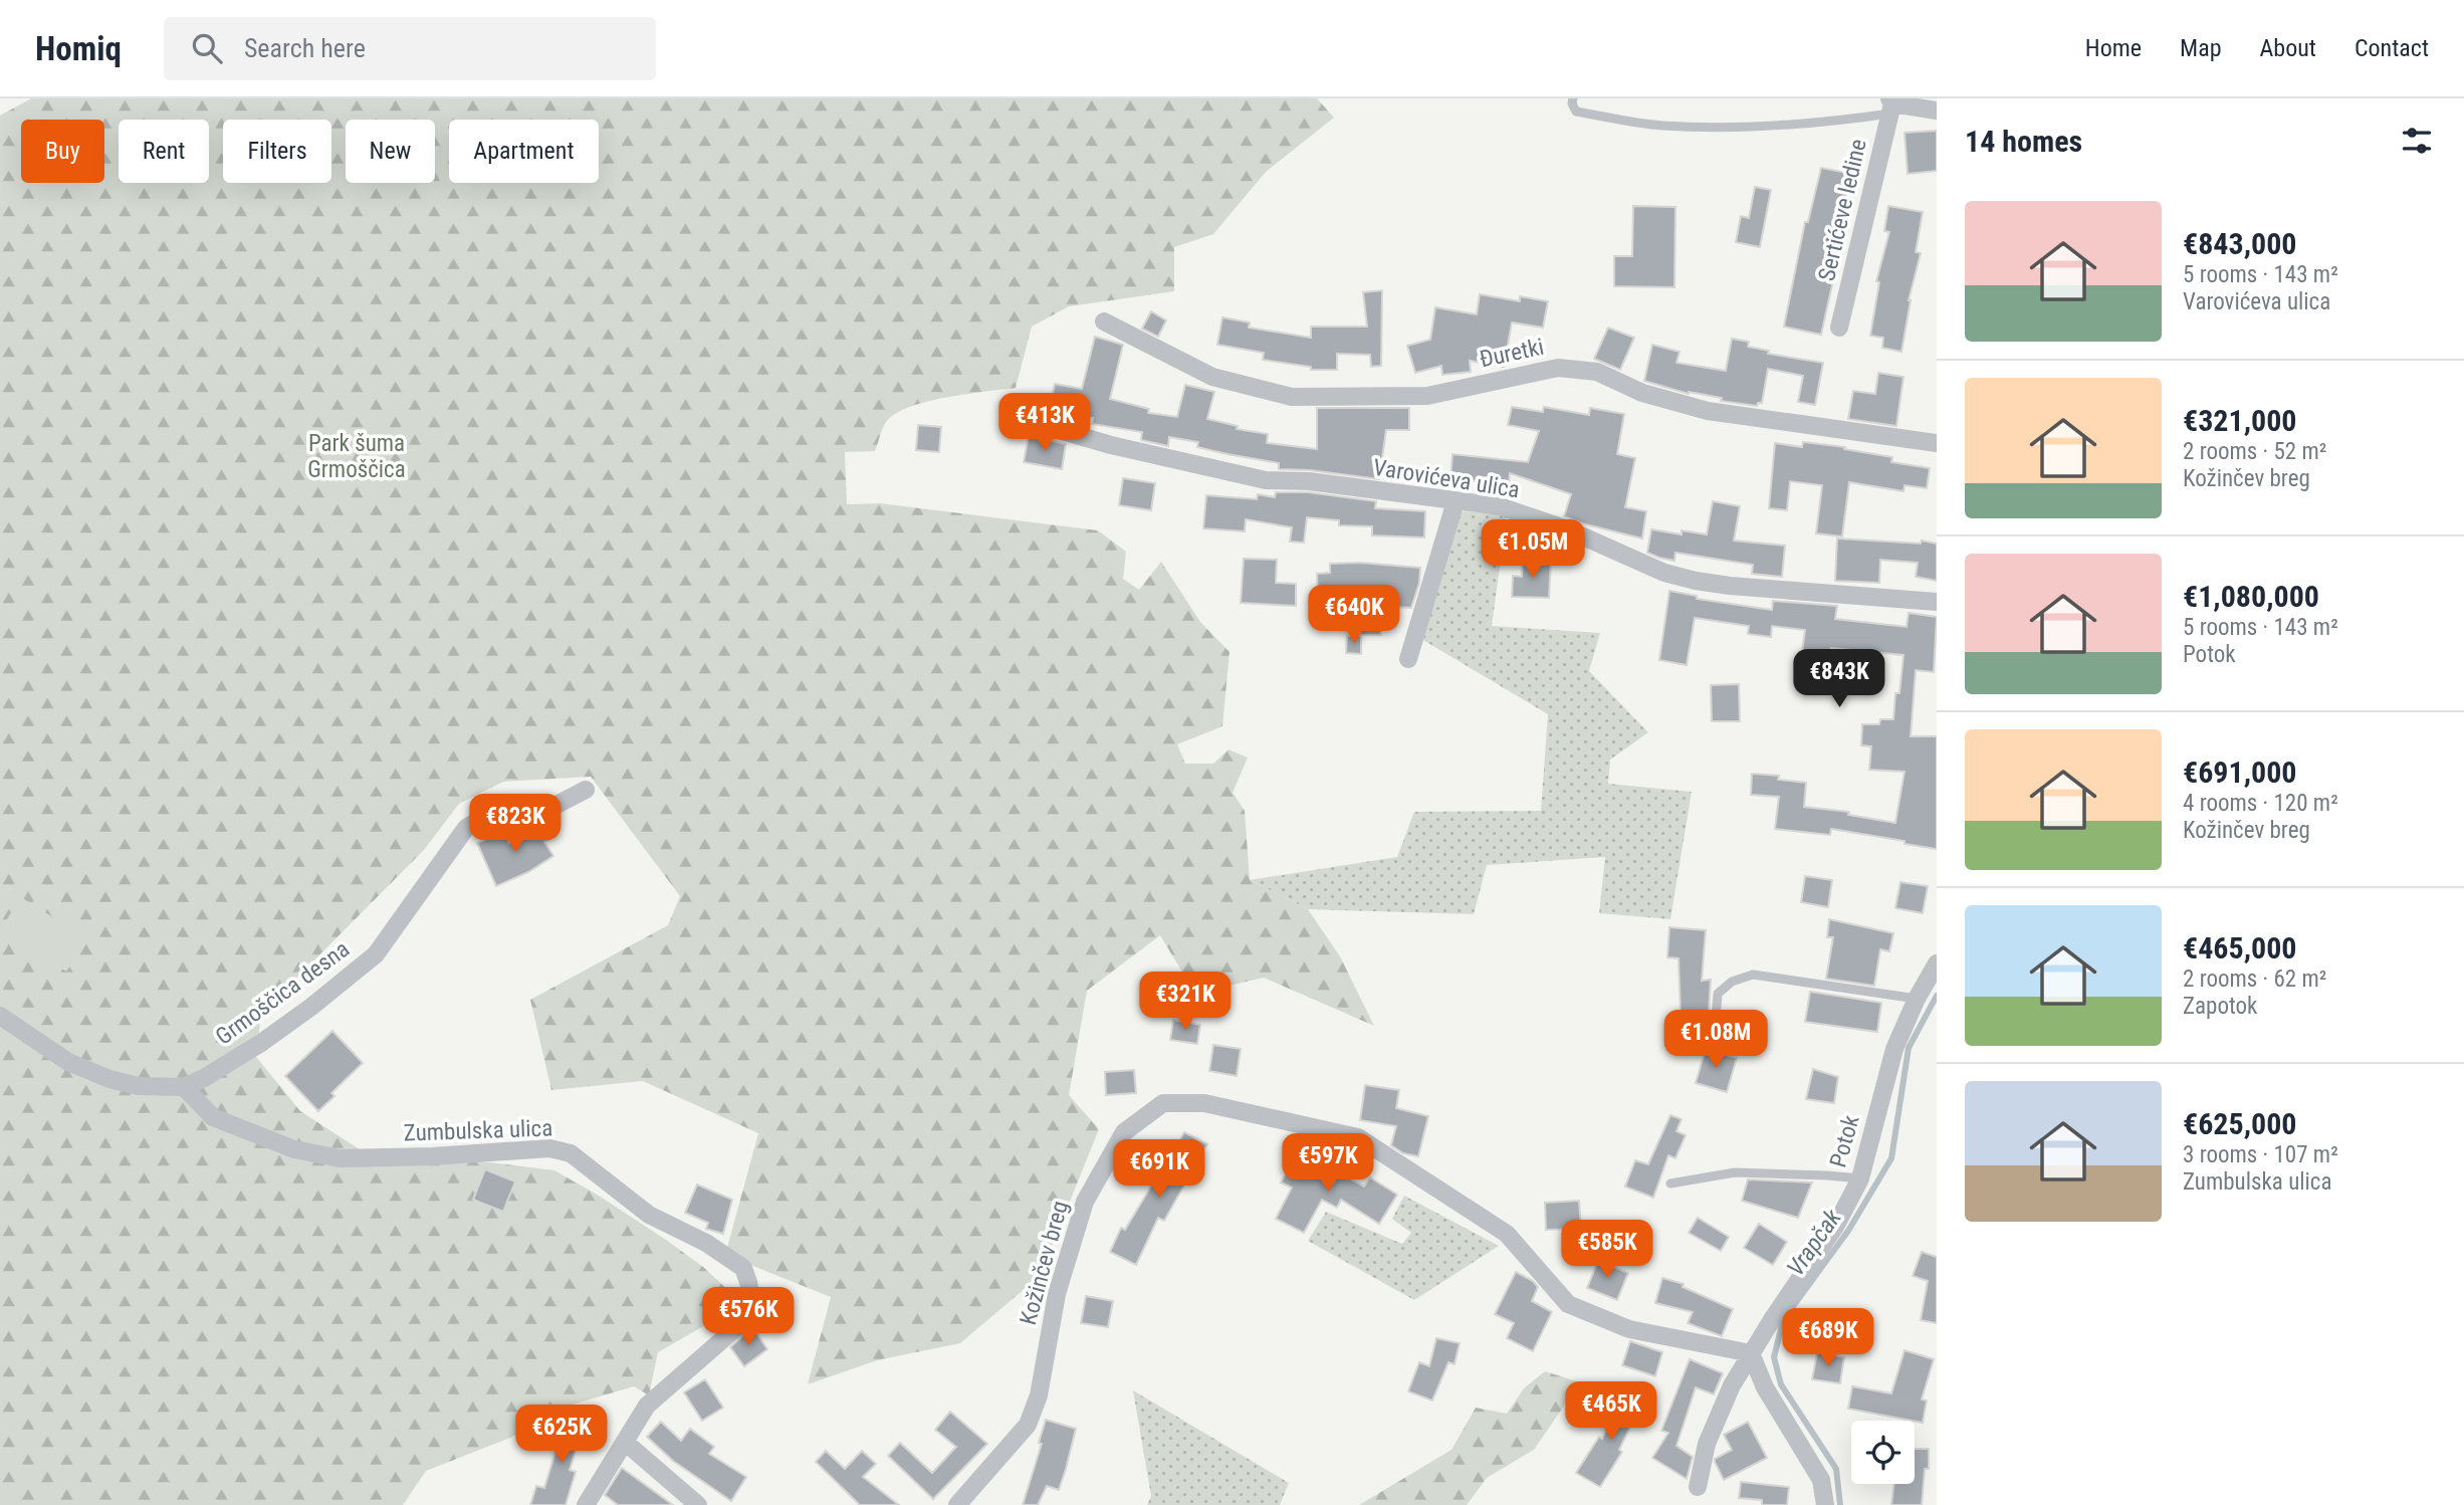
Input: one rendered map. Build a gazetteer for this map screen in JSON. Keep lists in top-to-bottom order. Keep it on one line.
{"streets":{"street":["Sertićeve ledine","Đuretki","Varovićeva ulica","Grmoščica desna","Zumbulska ulica","Potok","Kožinčev breg"]},"crossings":[["Grmoščica desna","Zumbulska ulica"],["Potok","Kožinčev breg"]],"water":["Vrapčak"],"parks":["Park šuma Grmoščica"],"page":{"header":"Homiq","search":"Search here","nav":["Home","Map","About","Contact"],"heading":"14 homes","chip":["Buy","Rent","Filters","New","Apartment"],"list":[{"name":"€843,000","note":"5 rooms · 143 m² · Varovićeva ulica"},{"name":"€321,000","note":"2 rooms · 52 m² · Kožinčev breg"},{"name":"€1,080,000","note":"5 rooms · 143 m² · Potok"},{"name":"€691,000","note":"4 rooms · 120 m² · Kožinčev breg"},{"name":"€465,000","note":"2 rooms · 62 m² · Zapotok"},{"name":"€625,000","note":"3 rooms · 107 m² · Zumbulska ulica"}],"price":["€413K","€1.05M","€640K","€843K","€823K","€321K","€1.08M","€597K","€691K","€585K","€576K","€689K","€465K","€625K"]}}
